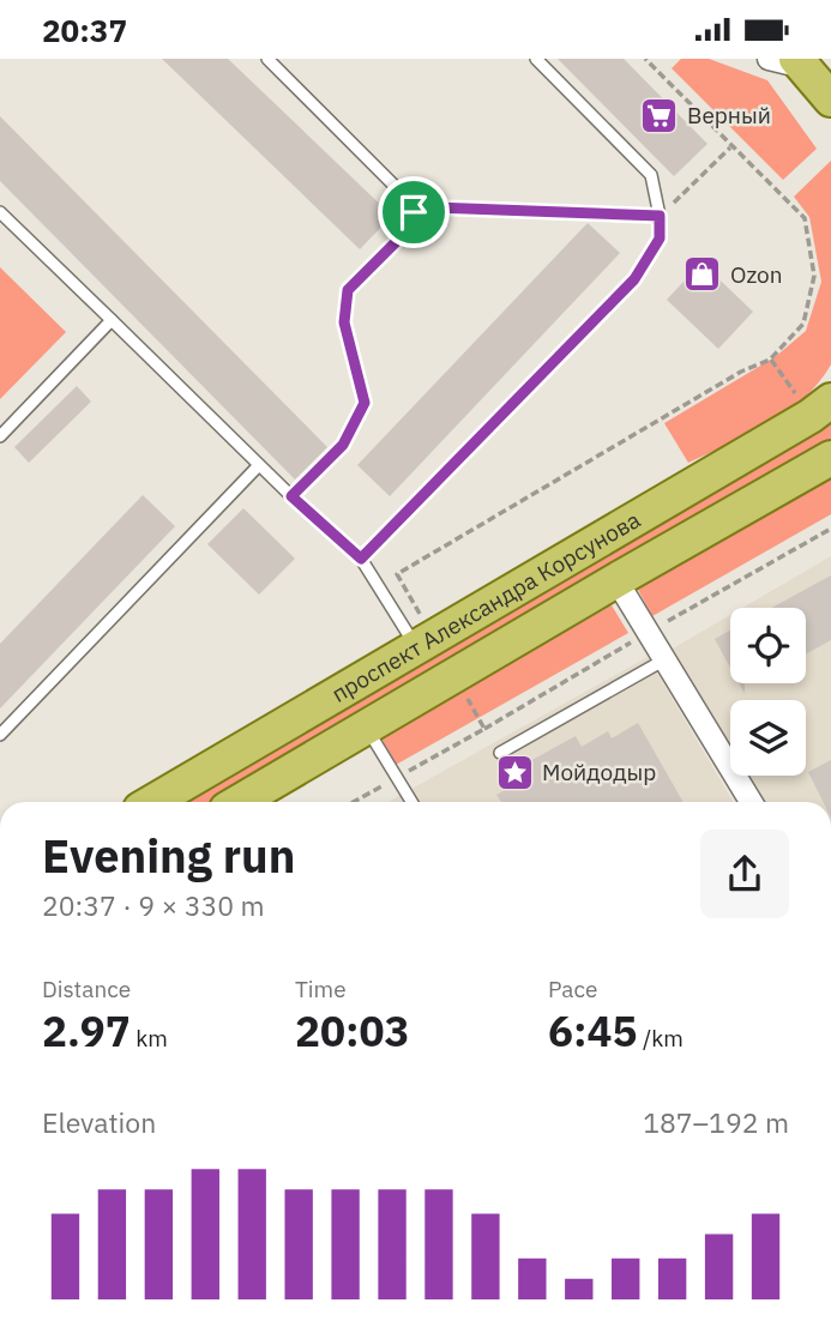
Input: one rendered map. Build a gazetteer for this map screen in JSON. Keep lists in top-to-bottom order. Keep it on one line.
{"streets":{"main road":["проспект Александра Корсунова"]},"places":{"supermarket":["Верный"],"shop":["Ozon"],"place":["Мойдодыр"]},"page":{"status":"20:37","heading":["Evening run","20:37 · 9 × 330 m"],"stats":[["Distance","2.97 km"],["Time","20:03"],["Pace","6:45 /km"]],"chart":["Elevation","187–192 m"]}}
